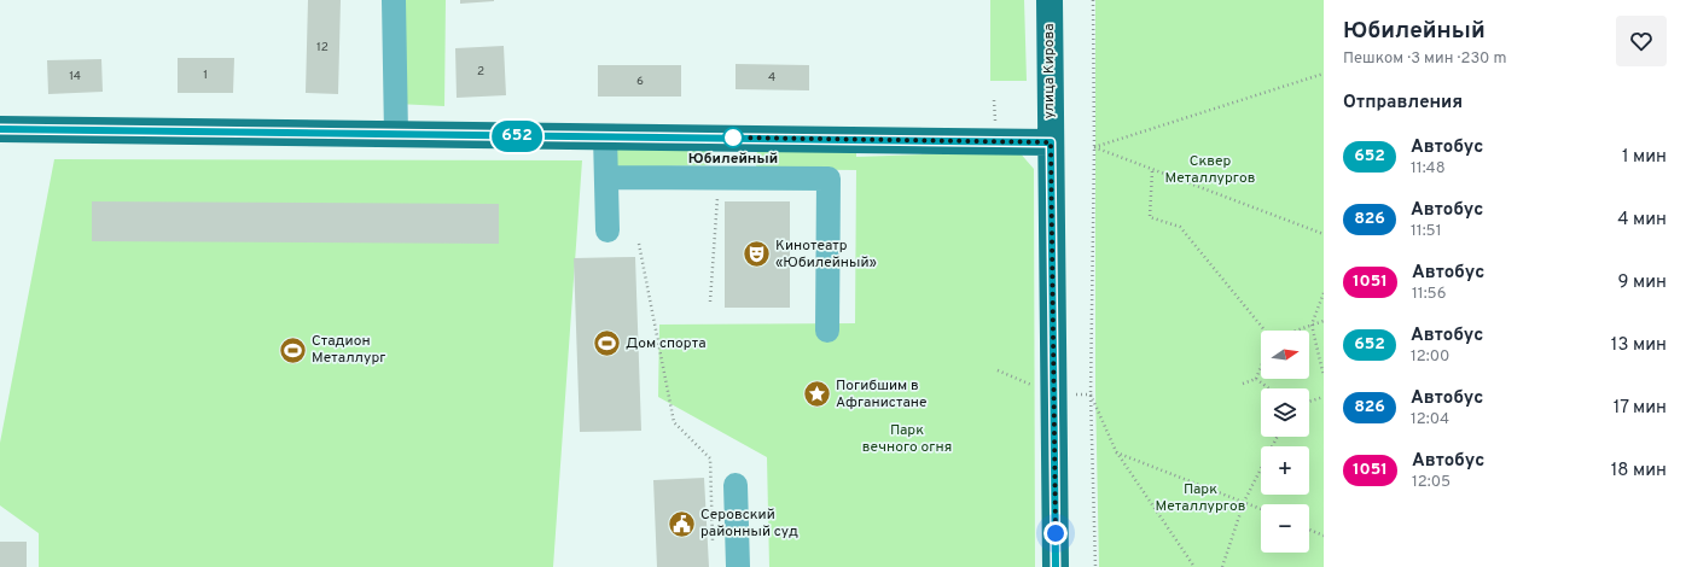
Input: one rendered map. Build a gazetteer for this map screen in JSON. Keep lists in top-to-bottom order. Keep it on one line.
{"streets":{"main road":["улица Кирова"]},"parks":["Сквер Металлургов","Парк вечного огня","Парк Металлургов"],"places":{"other":["Юбилейный"],"theatre":["Кинотеатр «Юбилейный»"],"sports":["Дом спорта","Стадион Металлург"],"place":["Погибшим в Афганистане"],"public building":["Серовский районный суд"]},"lines":["bus line 652"],"house_numbers":["12","2","1","14","4","6"],"north":"right","page":{"on_map":"652","heading":[["Юбилейный","Пешком · 3 мин · 230 m"],"Отправления"],"list":[{"mark":"652","name":"Автобус","note":"11:48","value":"1 мин"},{"mark":"826","name":"Автобус","note":"11:51","value":"4 мин"},{"mark":"1051","name":"Автобус","note":"11:56","value":"9 мин"},{"mark":"652","name":"Автобус","note":"12:00","value":"13 мин"},{"mark":"826","name":"Автобус","note":"12:04","value":"17 мин"},{"mark":"1051","name":"Автобус","note":"12:05","value":"18 мин"}],"map_buttons":["+","−"]}}
